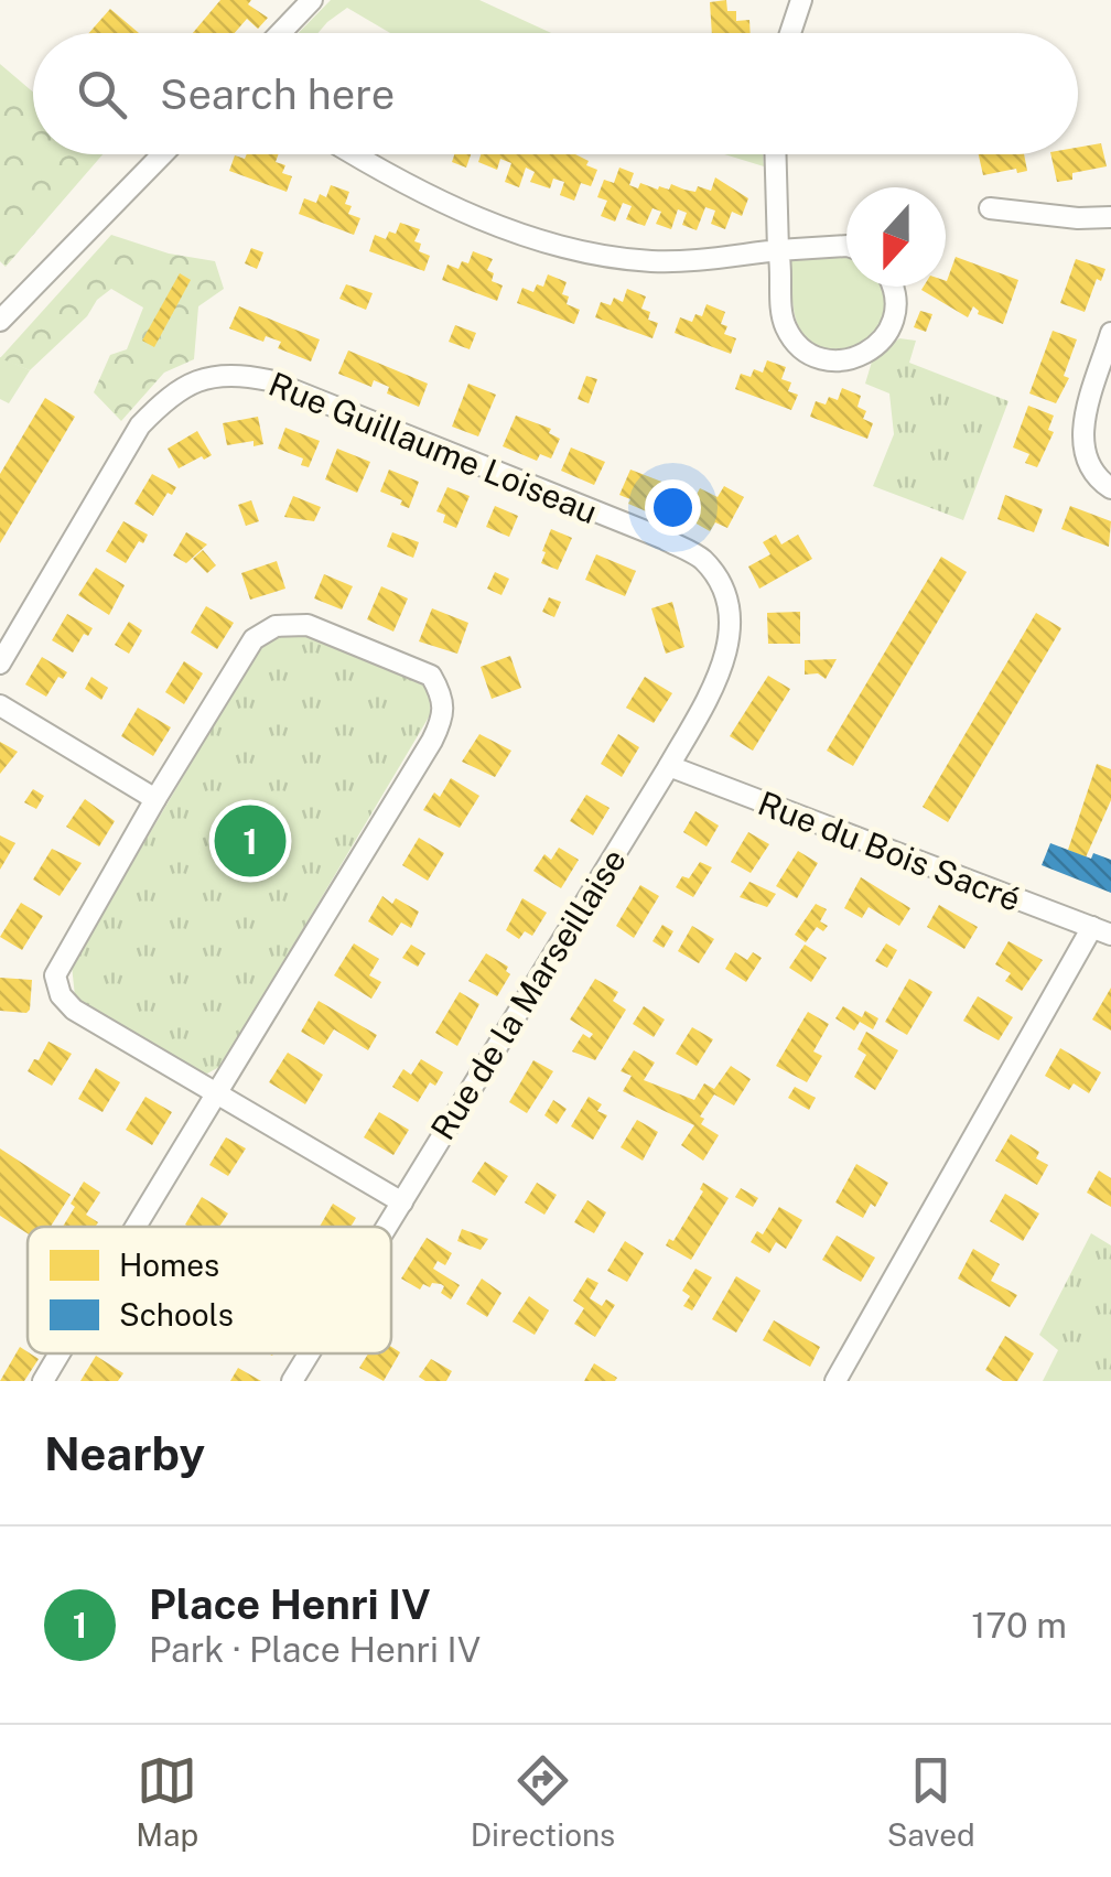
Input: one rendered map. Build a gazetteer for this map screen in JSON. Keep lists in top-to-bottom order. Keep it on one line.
{"streets":{"street":["Rue Guillaume Loiseau","Rue du Bois Sacré","Rue de la Marseillaise"]},"crossings":[["Rue Guillaume Loiseau","Rue de la Marseillaise"],["Rue du Bois Sacré","Rue de la Marseillaise"]],"legend":["Homes","Schools"],"north":"bottom","page":{"search":"Search here","pins":"1","heading":"Nearby","list":[{"mark":"1","name":"Place Henri IV","note":"Park · Place Henri IV","value":"170 m"}],"nav":["Map","Directions","Saved"]}}
